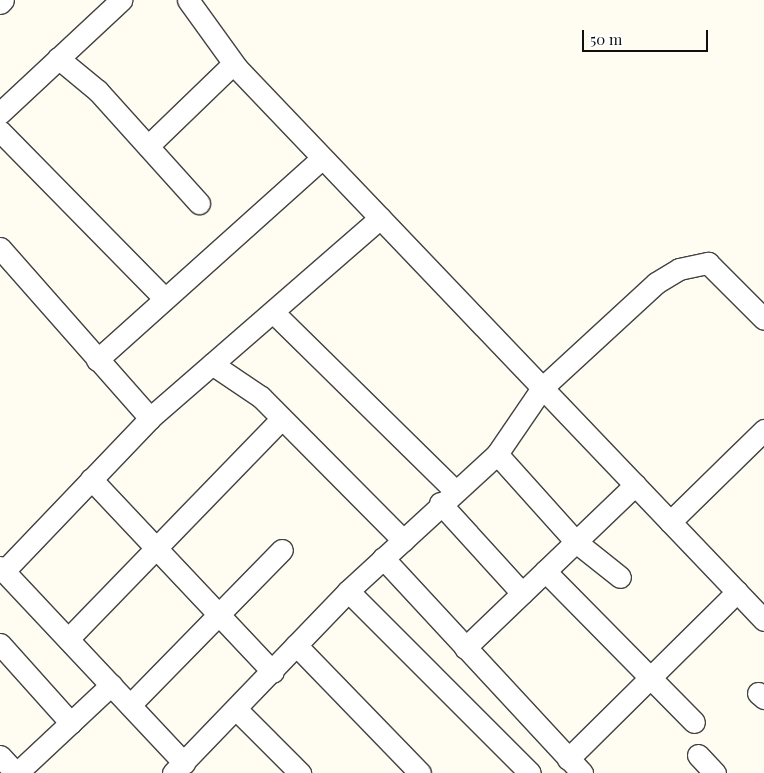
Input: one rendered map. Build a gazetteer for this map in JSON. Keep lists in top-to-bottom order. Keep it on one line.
{"scale_bar":"50 m"}
